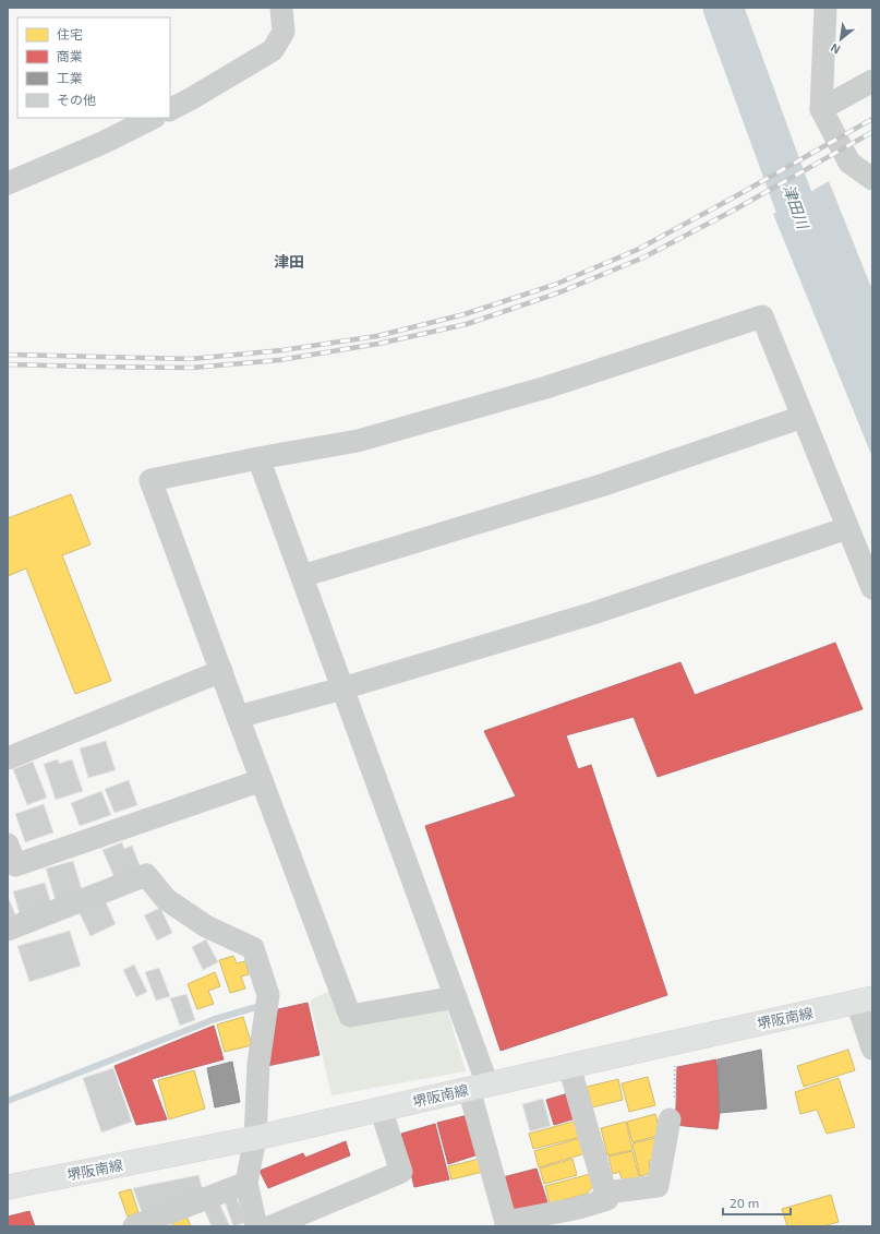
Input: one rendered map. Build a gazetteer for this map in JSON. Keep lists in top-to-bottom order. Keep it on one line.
{"streets":{"main road":["堺阪南線"]},"districts":["津田"],"water":["津田川"],"legend":["住宅","商業","工業","その他"],"scale_bar":"20 m","north":"bottom left"}
